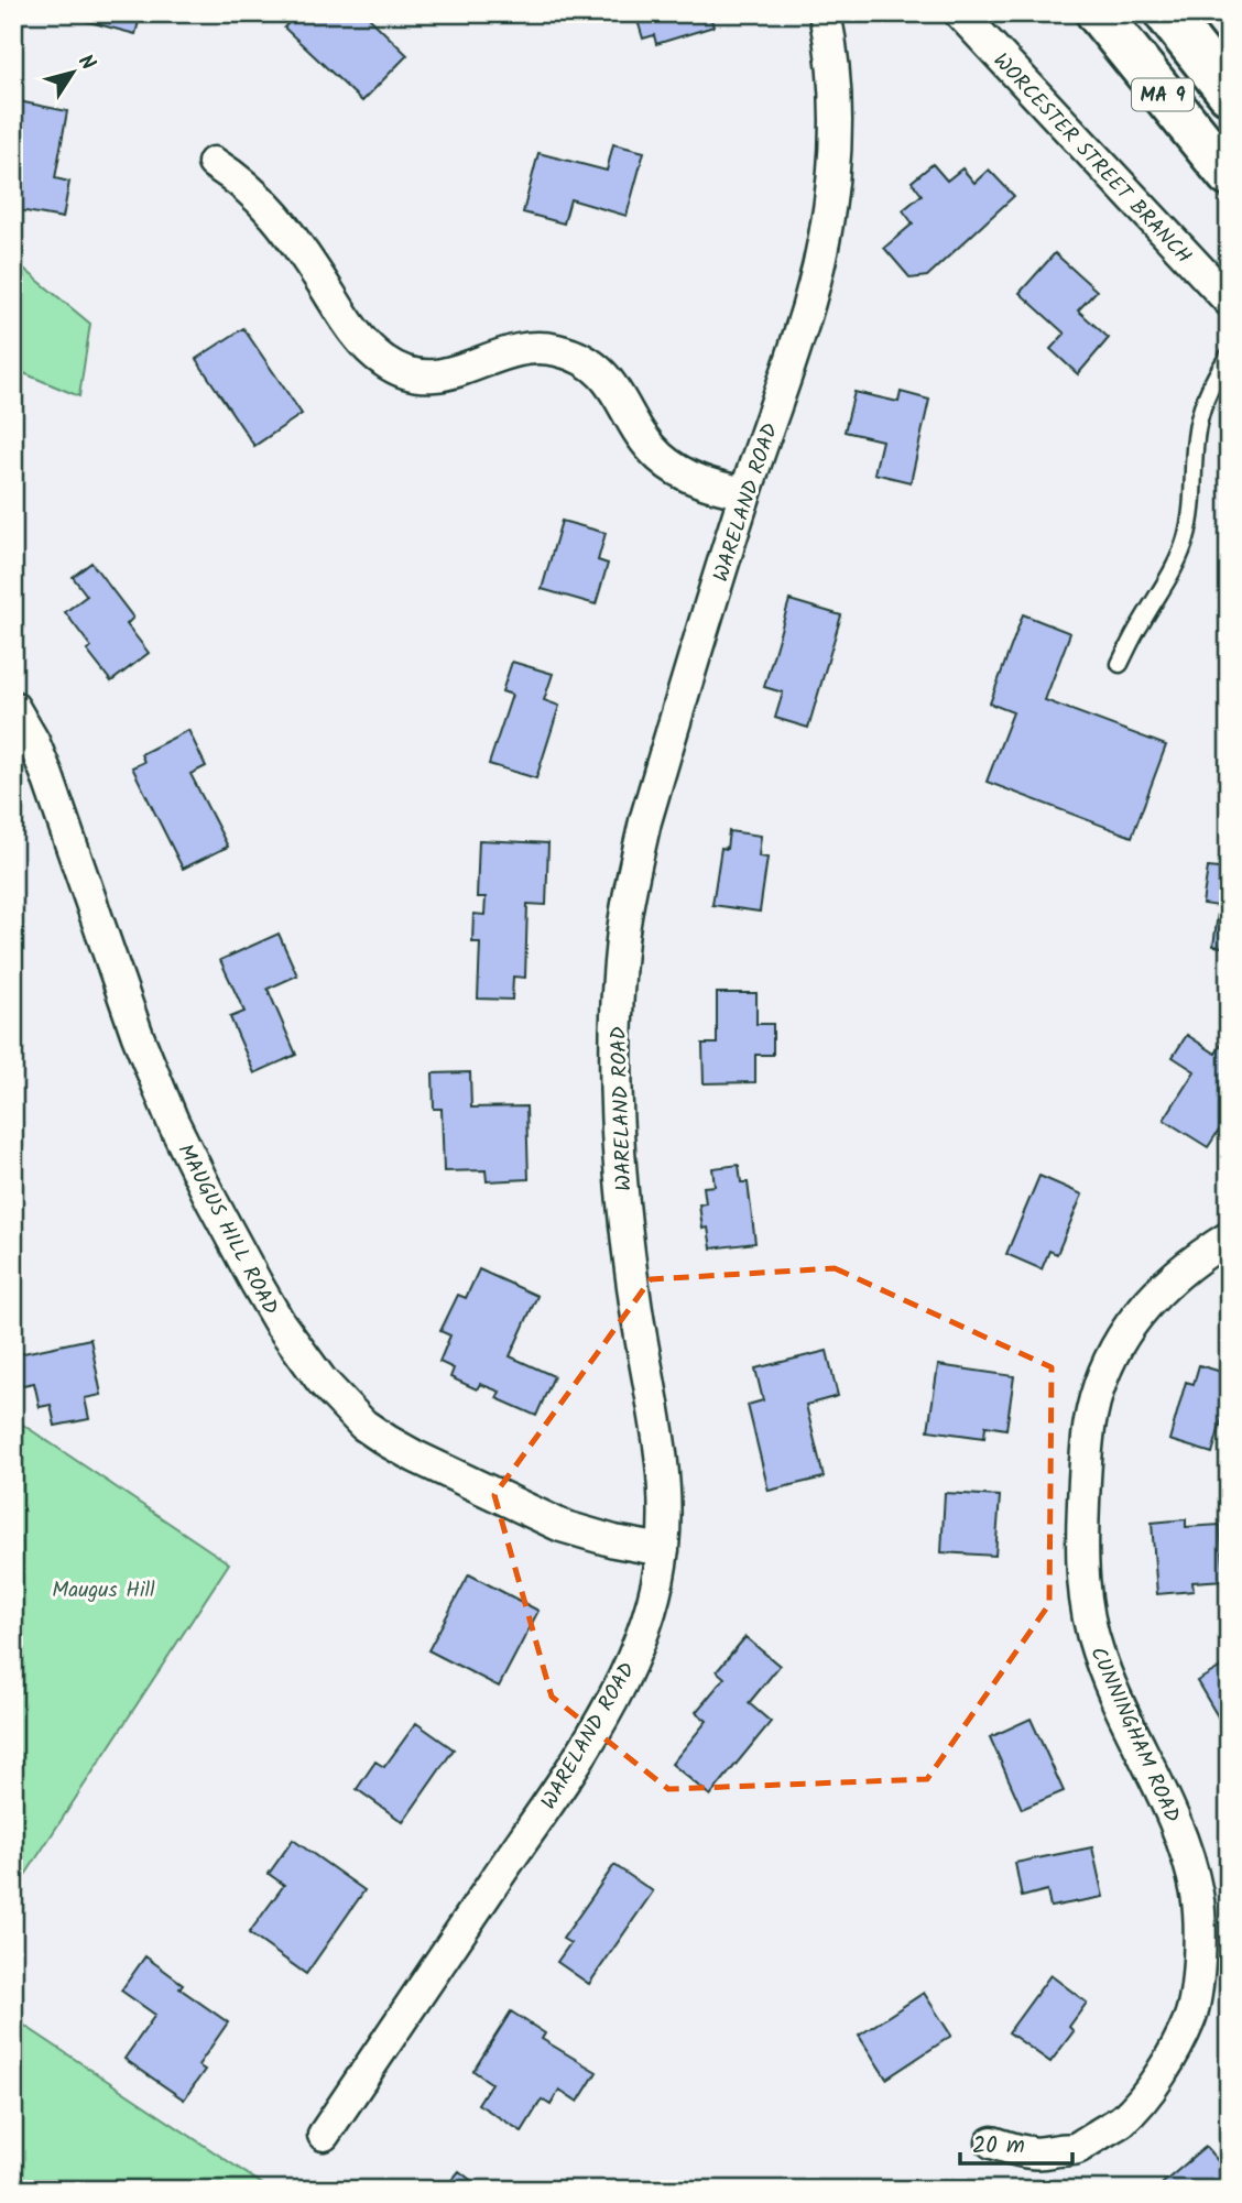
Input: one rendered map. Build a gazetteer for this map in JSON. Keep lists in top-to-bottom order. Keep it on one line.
{"streets":{"highway":["MA 9"],"street":["WORCESTER STREET BRANCH","WARELAND ROAD","MAUGUS HILL ROAD","CUNNINGHAM ROAD"]},"crossings":[["WARELAND ROAD","MAUGUS HILL ROAD"]],"parks":["Maugus Hill"],"scale_bar":"20 m","north":"top right"}
